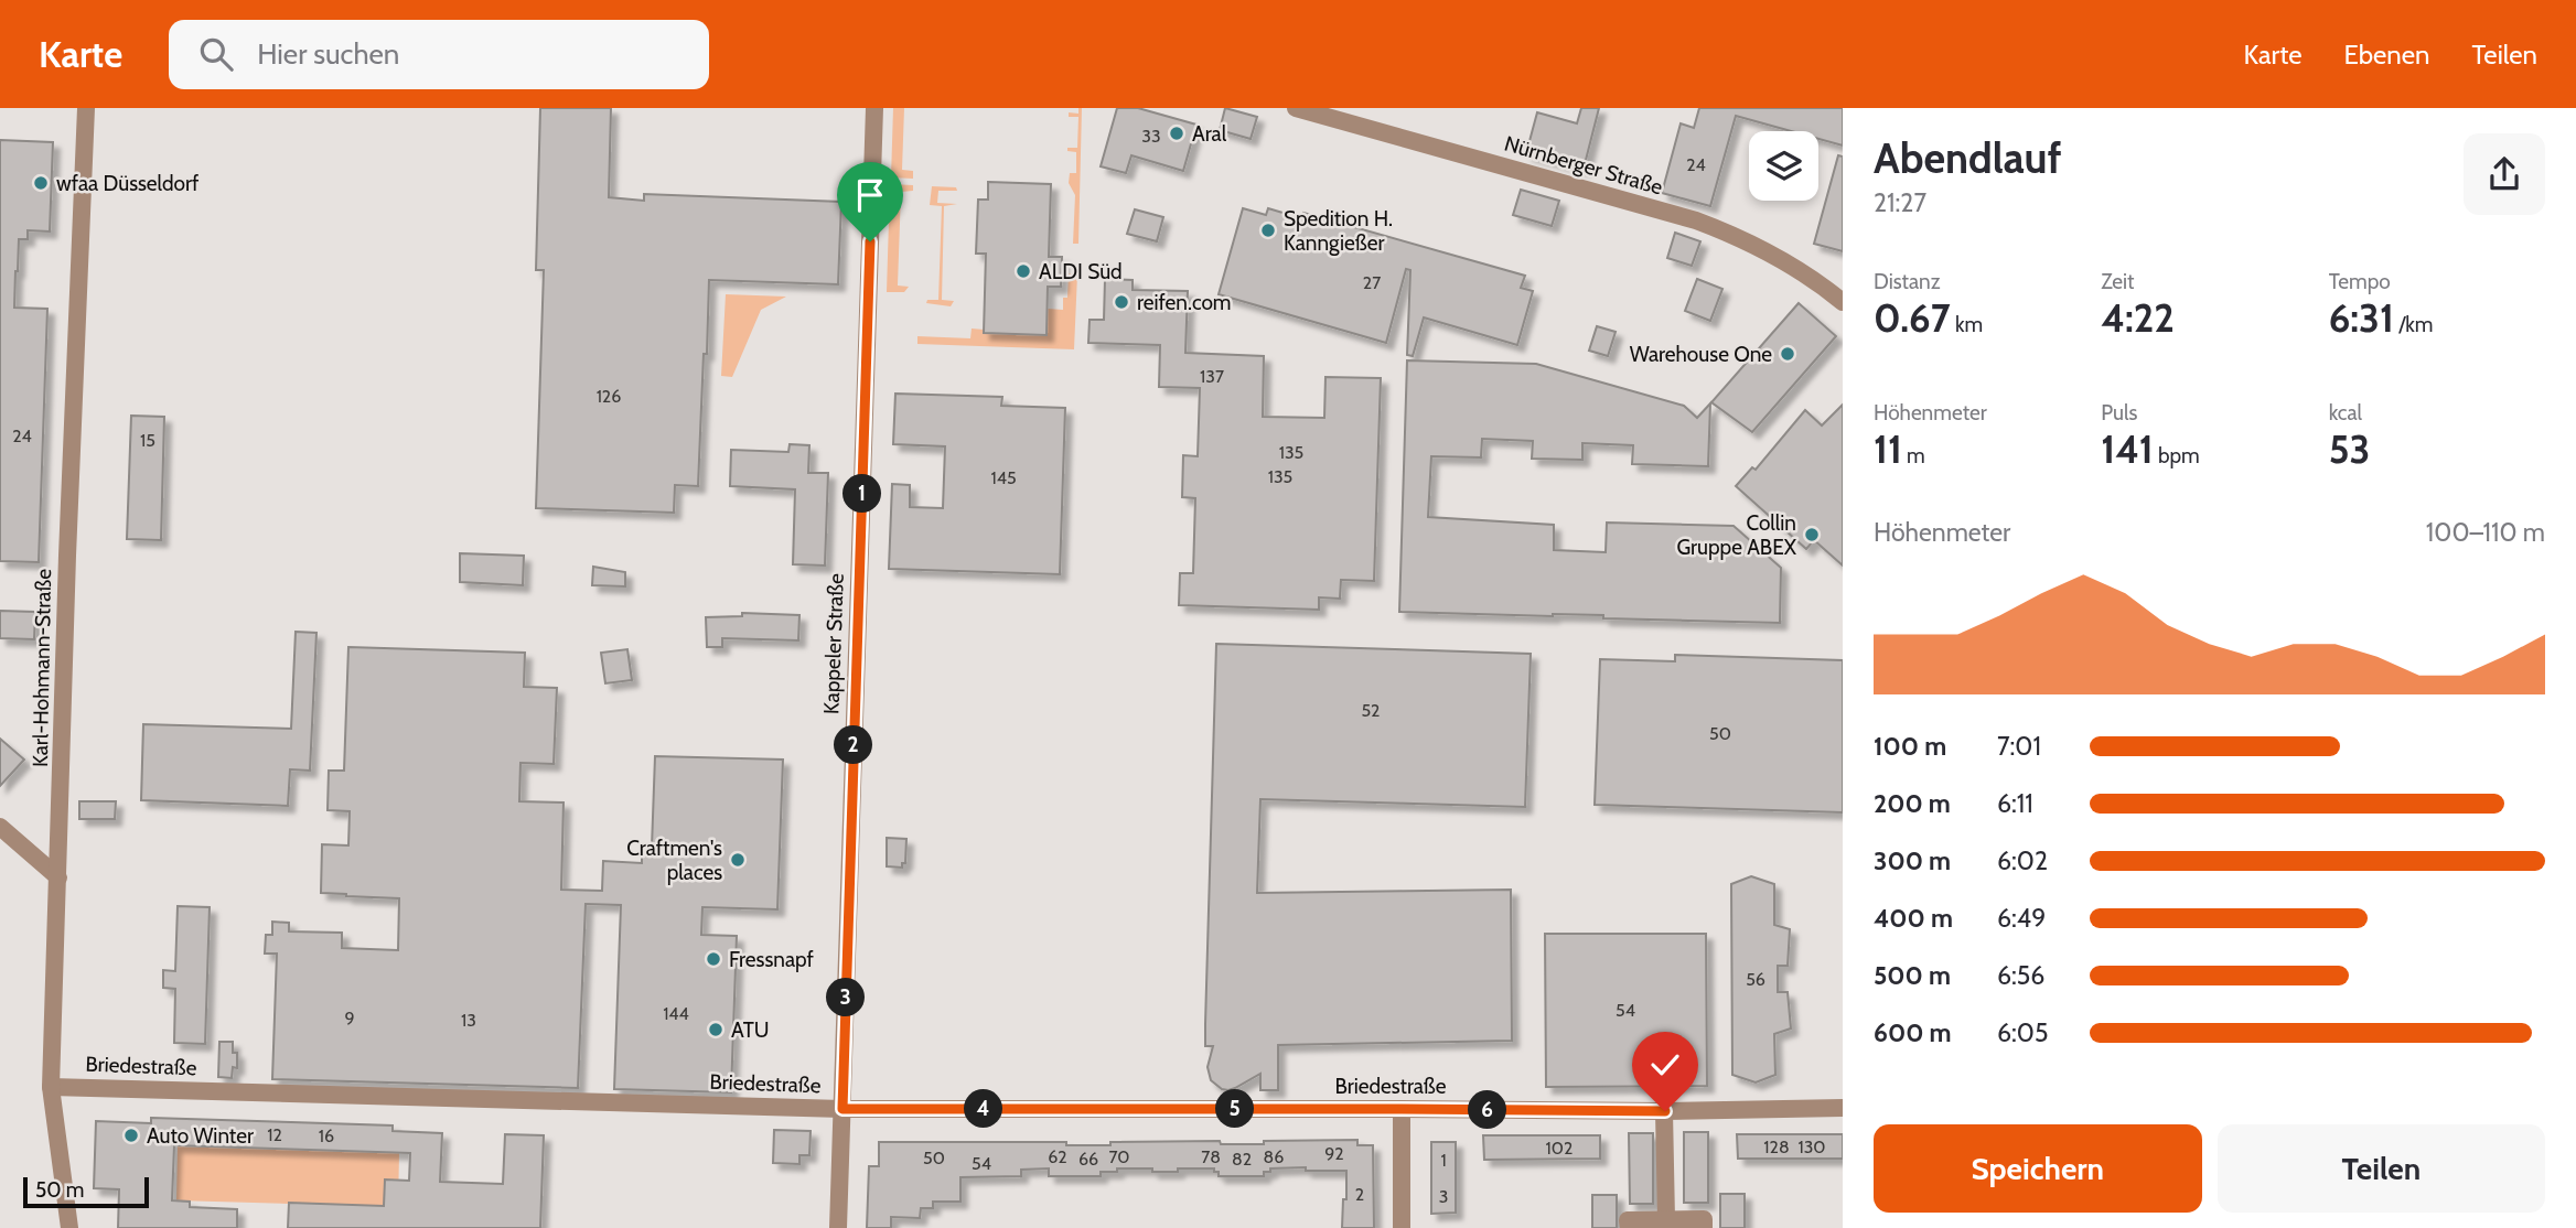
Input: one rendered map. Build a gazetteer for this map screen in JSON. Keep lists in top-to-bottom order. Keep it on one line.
{"streets":{"street":["Nürnberger Straße","Kappeler Straße","Karl-Hohmann-Straße","Briedestraße"]},"crossings":[["Kappeler Straße","Briedestraße"],["Karl-Hohmann-Straße","Briedestraße"]],"places":["Aral","wfaa Düsseldorf","Spedition H. Kanngießer","ALDI Süd","reifen.com","Warehouse One","Collin Gruppe ABEX","Craftmen's places","Fressnapf","ATU","Auto Winter"],"house_numbers":["33","24","27","137","126","24","15","135","135","145","52","50","56","54","144","9","13","12","16","128","130","102","92","62","70","78","86","50","66","82","1","54","2","3"],"scale_bar":"50 m","page":{"header":"Karte","search":"Hier suchen","nav":["Karte","Ebenen","Teilen"],"heading":["Abendlauf","21:27"],"stats":[["Distanz","0.67 km"],["Zeit","4:22"],["Tempo","6:31 /km"],["Höhenmeter","11 m"],["Puls","141 bpm"],["kcal","53"]],"pins":["1","2","3","4","5","6"],"chart":["Höhenmeter","100–110 m"],"list":[{"name":"100 m","note":"7:01"},{"name":"200 m","note":"6:11"},{"name":"300 m","note":"6:02"},{"name":"400 m","note":"6:49"},{"name":"500 m","note":"6:56"},{"name":"600 m","note":"6:05"}],"buttons":["Speichern","Teilen"],"scale":"50 m"}}
